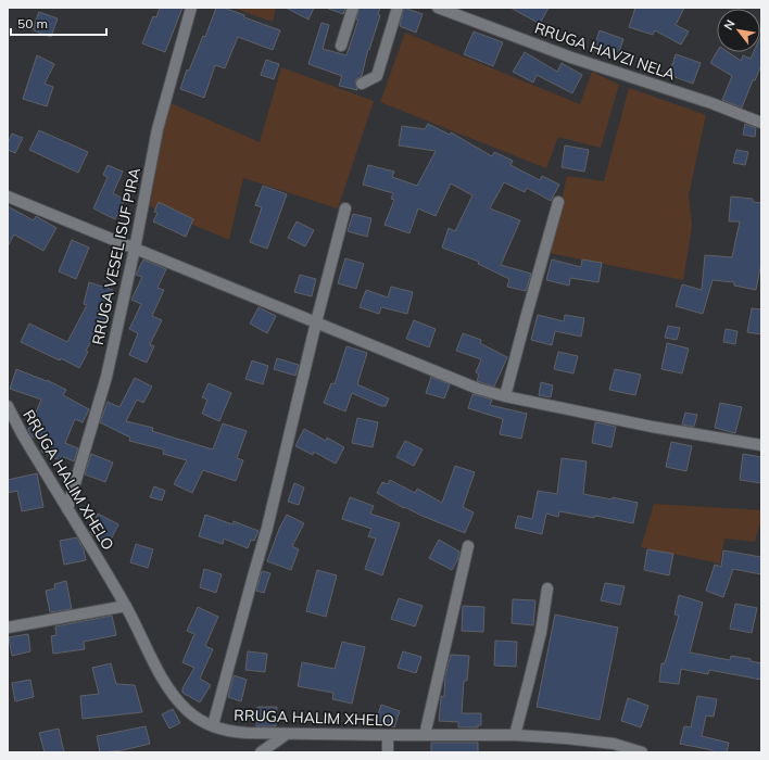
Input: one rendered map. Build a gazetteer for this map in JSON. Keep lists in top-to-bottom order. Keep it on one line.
{"streets":{"street":["RRUGA HAVZI NELA","RRUGA VESEL ISUF PIRA","RRUGA HALIM XHELO"]},"crossings":[["RRUGA VESEL ISUF PIRA","RRUGA HALIM XHELO"]],"scale_bar":"50 m","north":"top left"}
